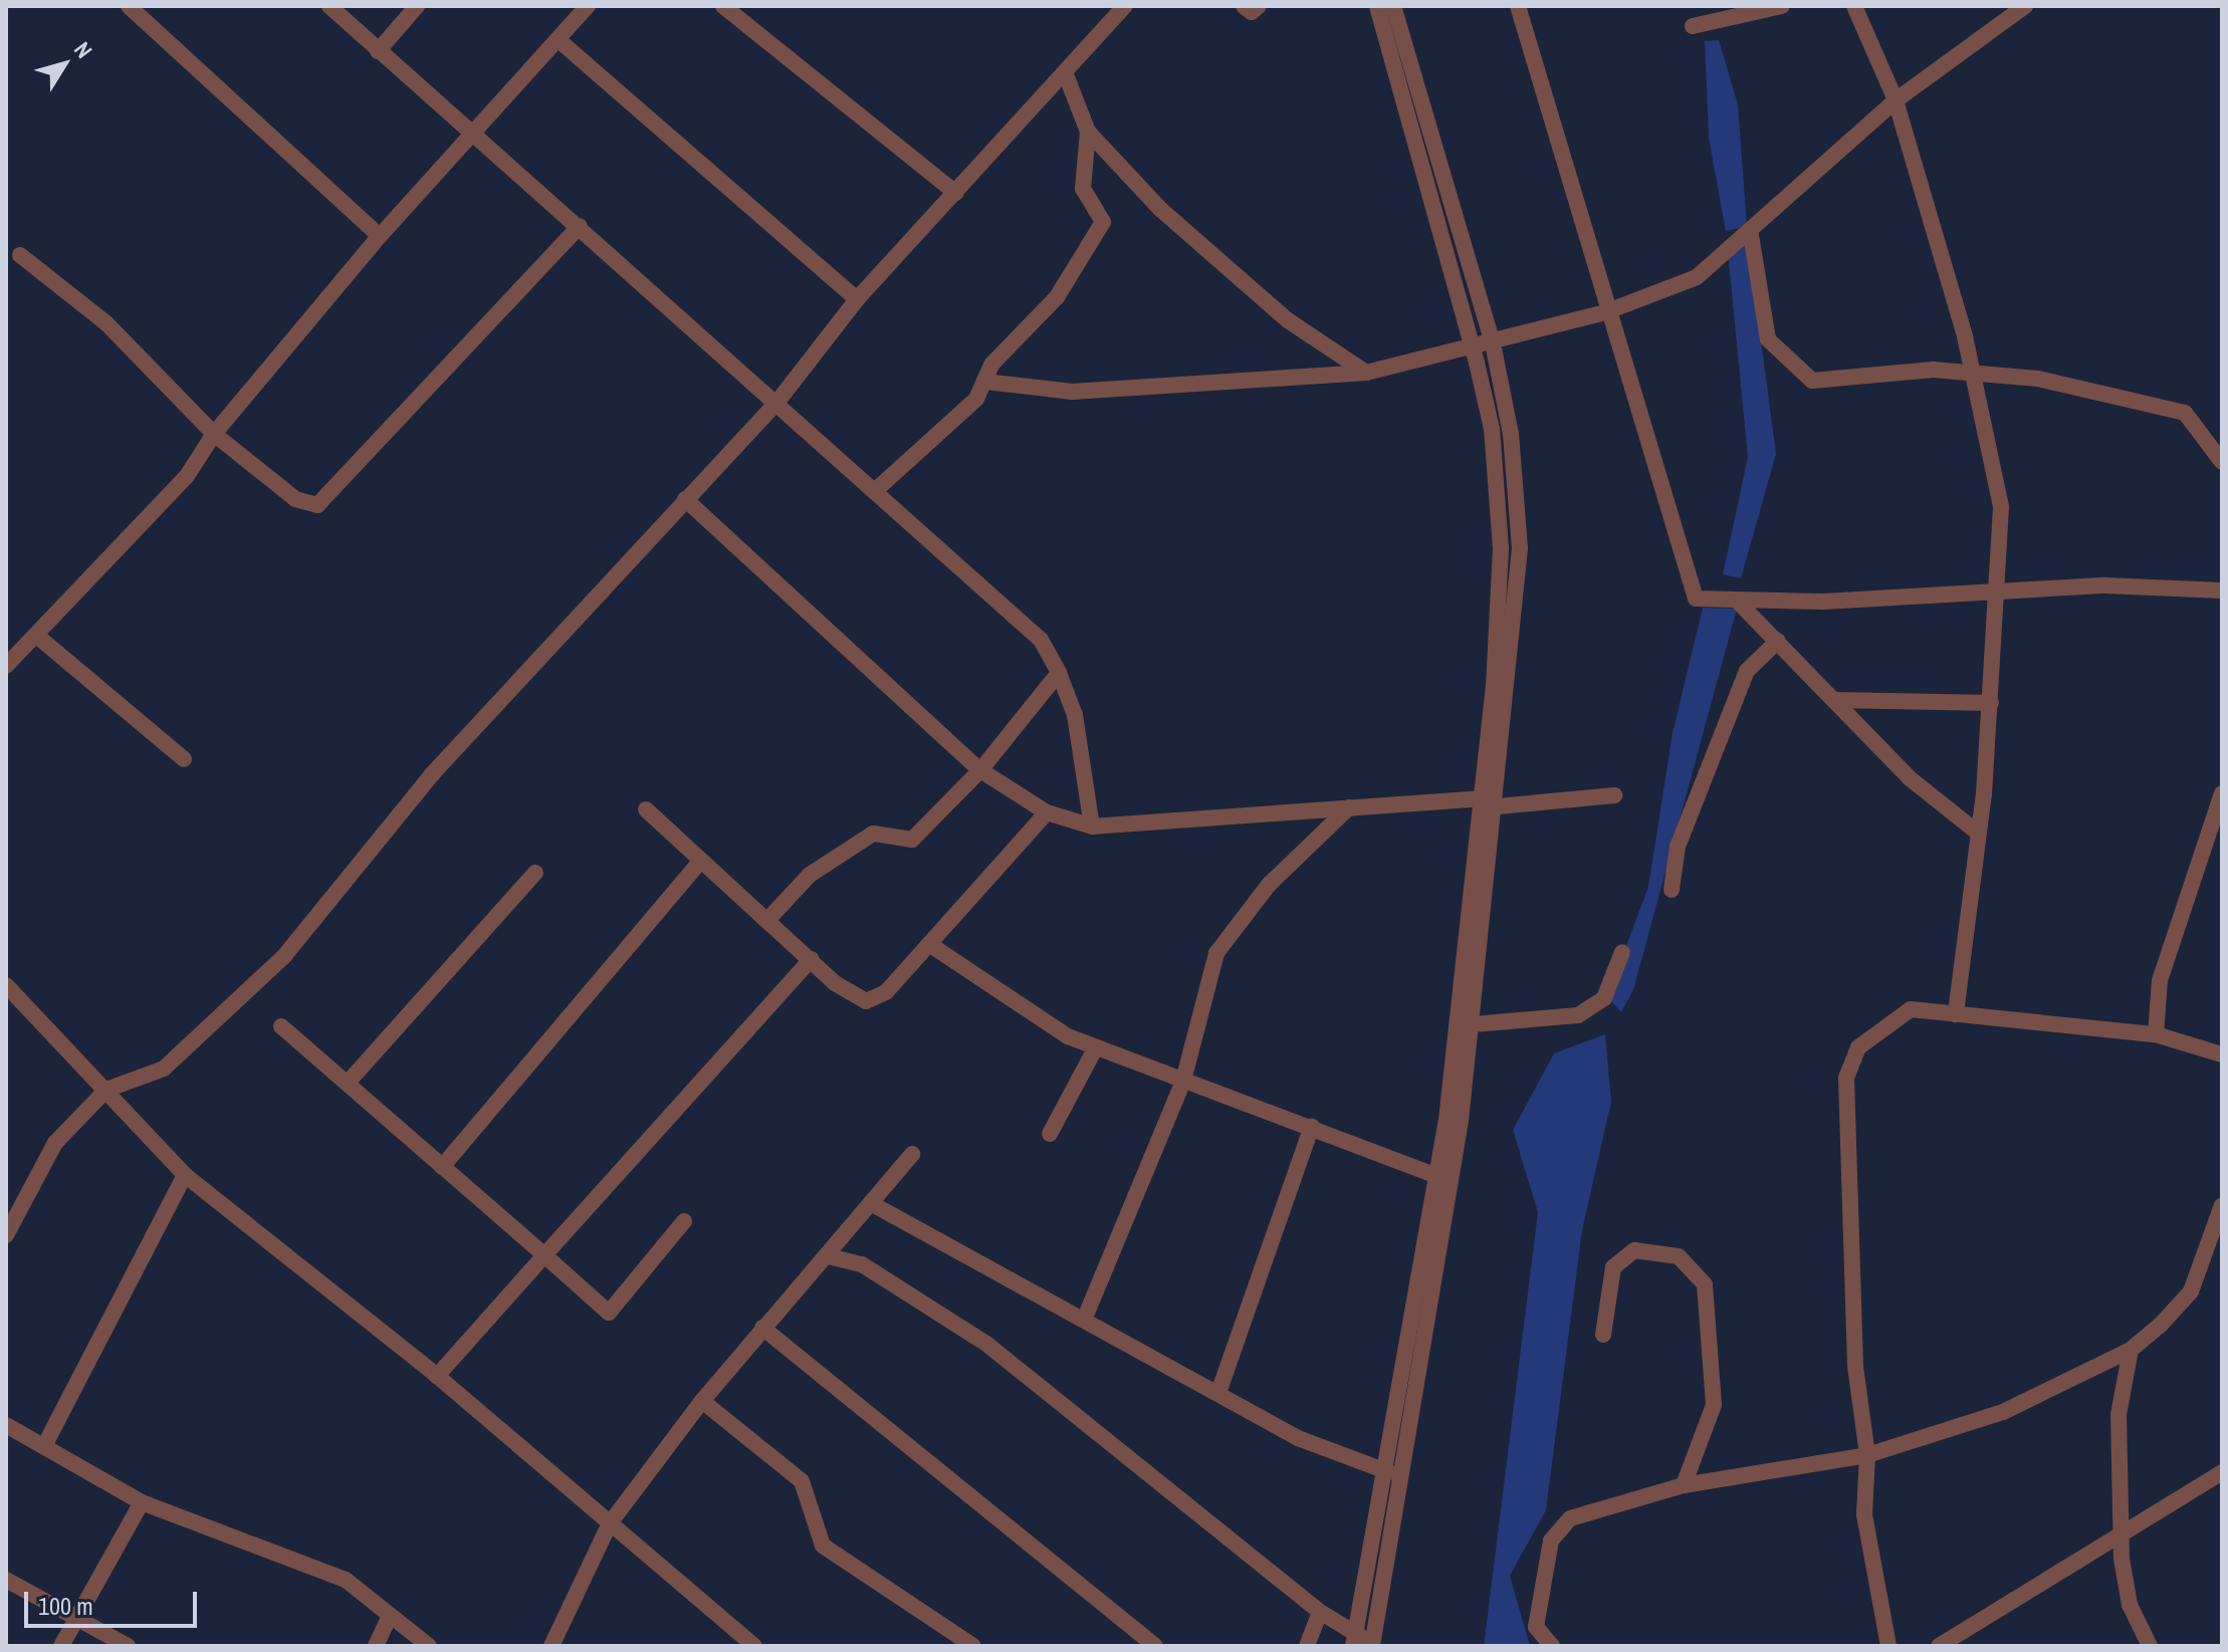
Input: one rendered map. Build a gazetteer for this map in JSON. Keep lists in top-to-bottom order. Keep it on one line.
{"scale_bar":"100 m","north":"top right"}
